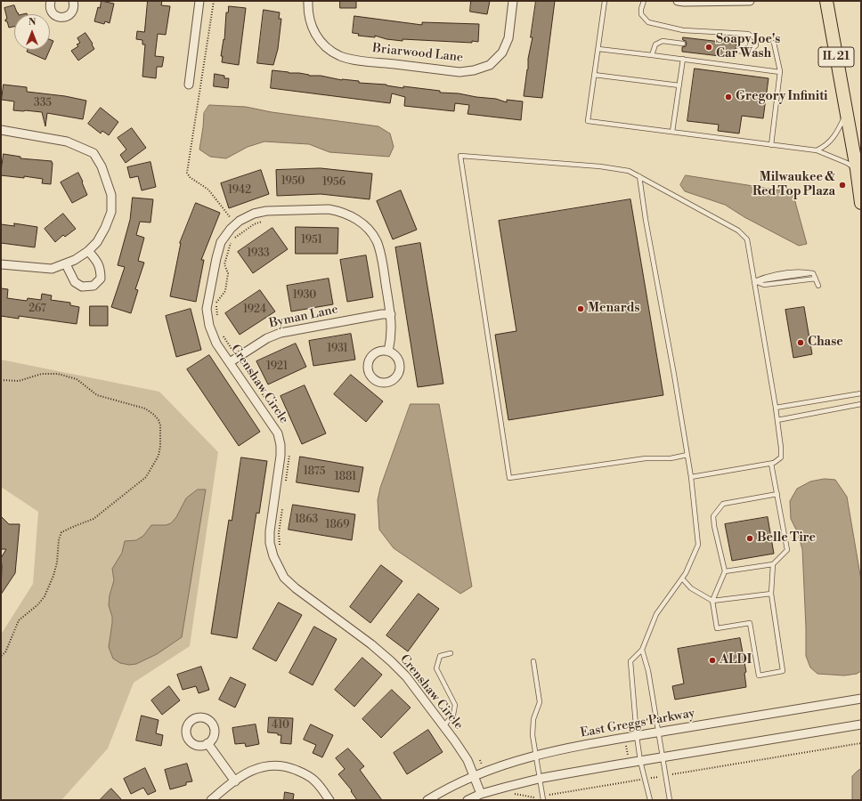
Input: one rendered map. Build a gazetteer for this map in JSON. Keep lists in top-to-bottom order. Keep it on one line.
{"streets":{"main road":["IL 21"],"street":["Briarwood Lane","Byman Lane","Crenshaw Circle","East Greggs Parkway"]},"crossings":[["Byman Lane","Crenshaw Circle"],["Crenshaw Circle","East Greggs Parkway"]],"places":["Soapy Joe's Car Wash","Gregory Infiniti","Milwaukee & Red Top Plaza","Menards","Chase","Belle Tire","ALDI"],"house_numbers":["335","1950","1956","1942","1951","1933","1930","267","1924","1931","1921","1875","1881","1863","1869","410"],"north":"top"}
